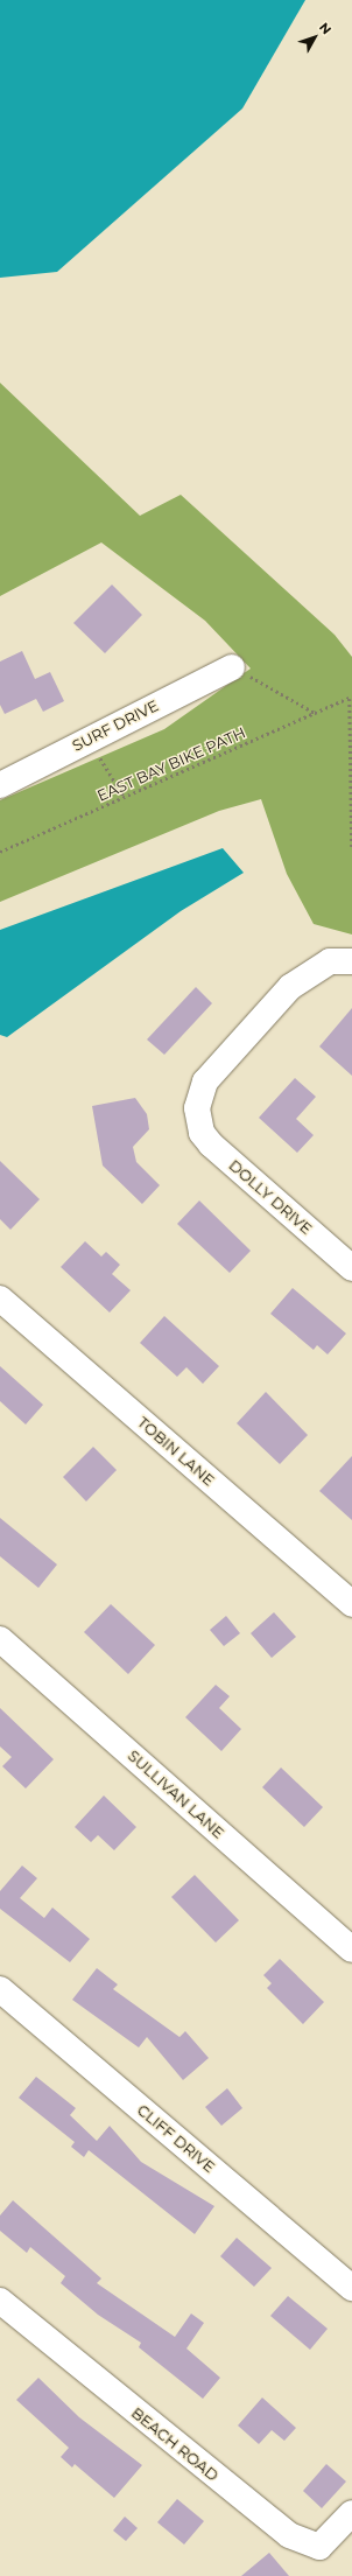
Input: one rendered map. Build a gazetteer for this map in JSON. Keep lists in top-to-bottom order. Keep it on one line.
{"streets":{"street":["SURF DRIVE","DOLLY DRIVE","TOBIN LANE","SULLIVAN LANE","CLIFF DRIVE","BEACH ROAD"],"path":["EAST BAY BIKE PATH"]},"north":"top right"}
